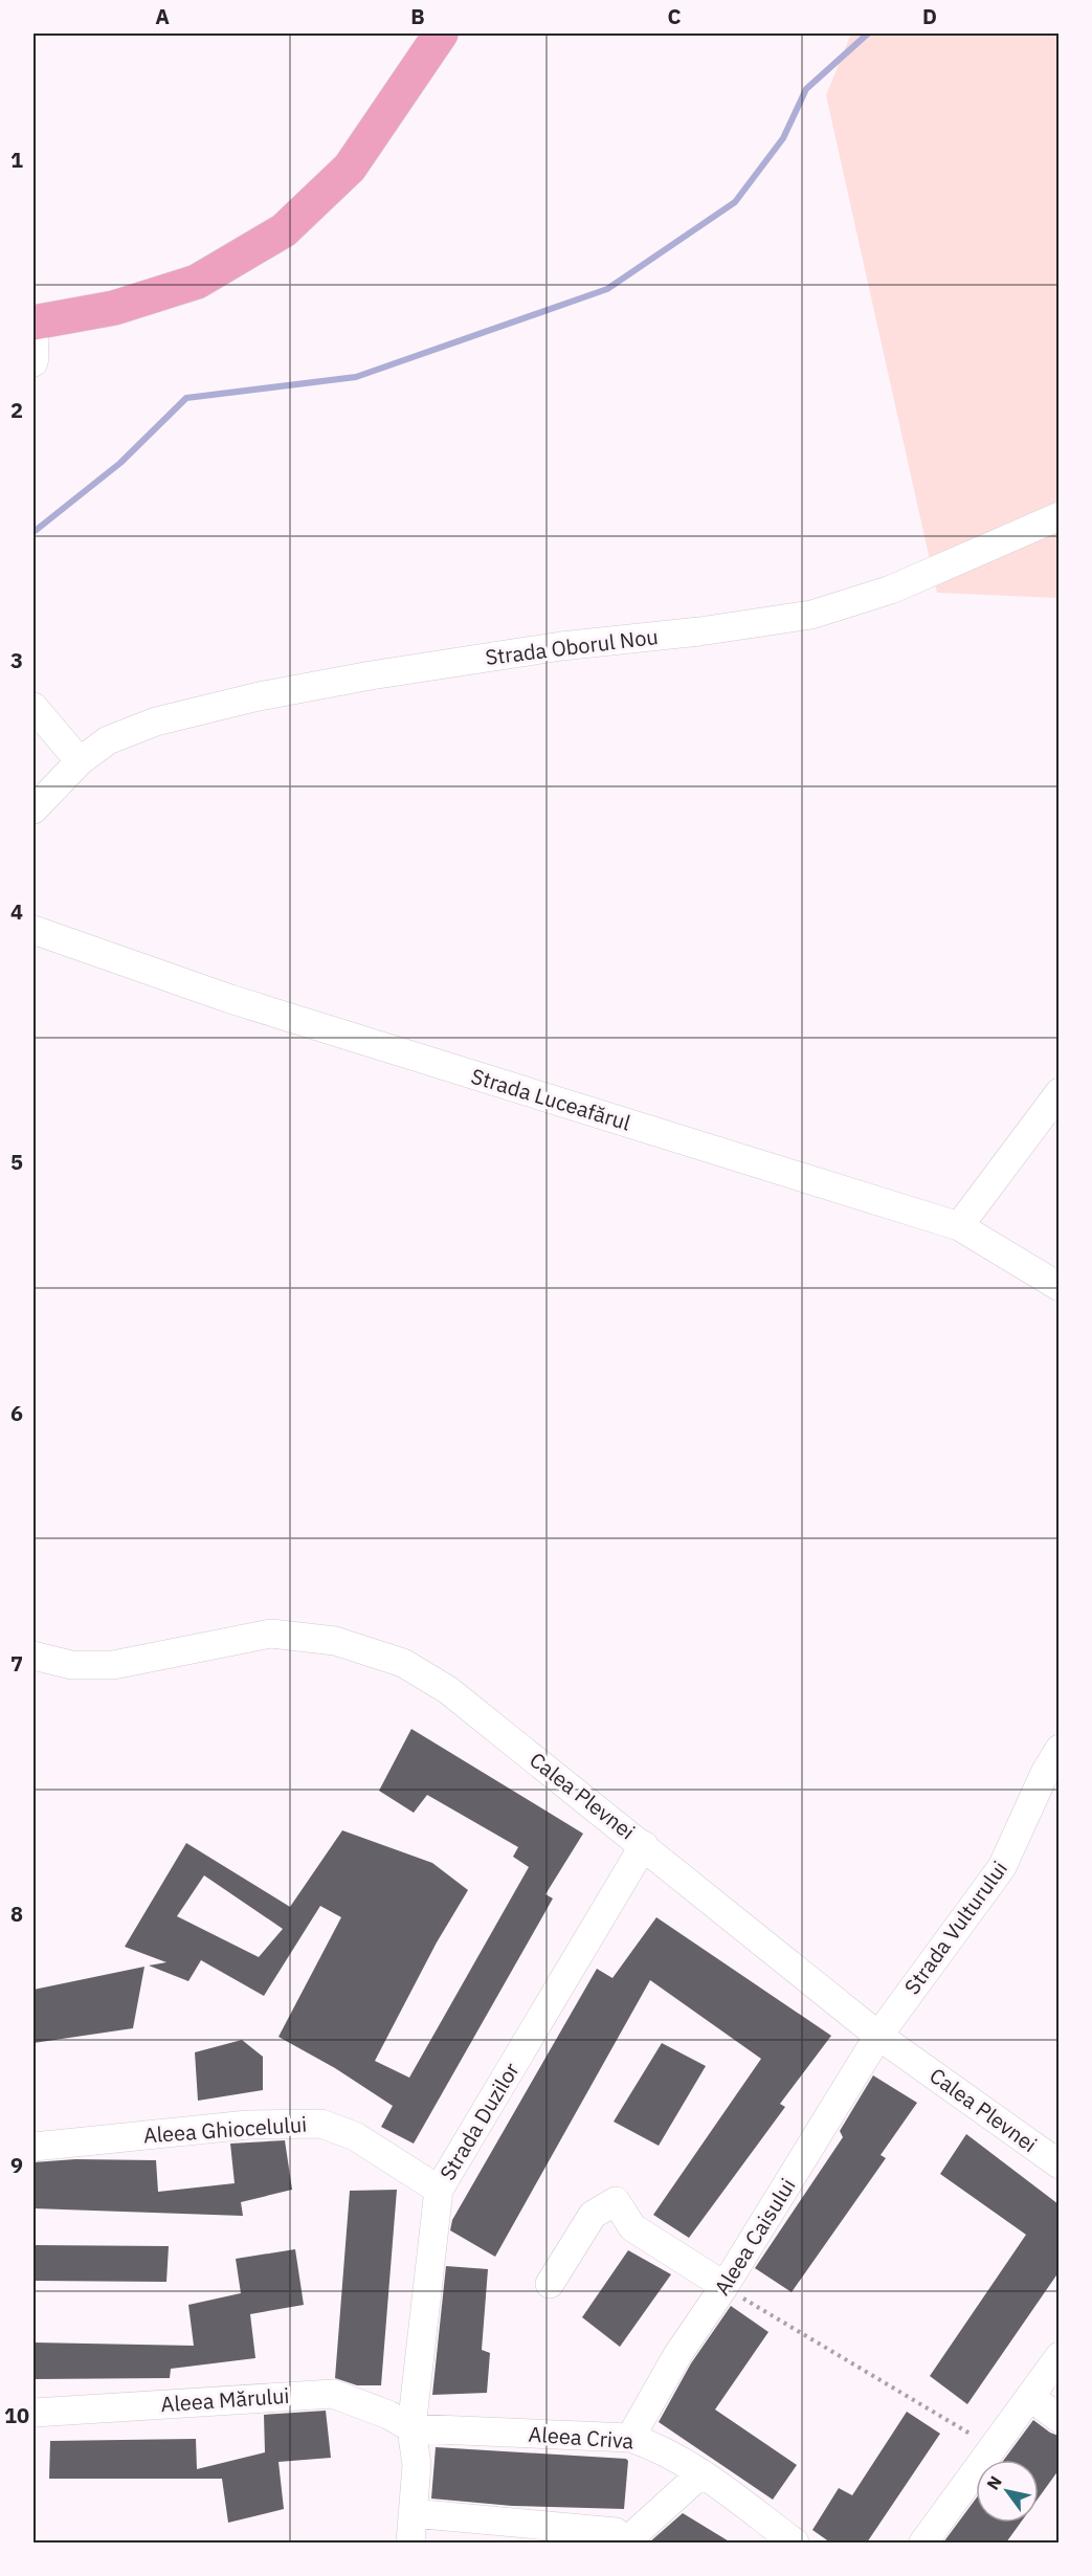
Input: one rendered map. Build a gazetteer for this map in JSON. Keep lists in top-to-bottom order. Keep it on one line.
{"streets":{"street":["Strada Oborul Nou","Strada Luceafărul","Calea Plevnei","Strada Vulturului","Strada Duzilor","Aleea Ghiocelului","Aleea Caisului","Aleea Mărului","Aleea Criva"]},"crossings":[["Calea Plevnei","Strada Vulturului"],["Calea Plevnei","Strada Duzilor"],["Calea Plevnei","Aleea Caisului"],["Strada Vulturului","Aleea Caisului"],["Strada Duzilor","Aleea Ghiocelului"],["Strada Duzilor","Aleea Mărului"],["Strada Duzilor","Aleea Criva"],["Aleea Caisului","Aleea Criva"],["Aleea Mărului","Aleea Criva"]],"north":"top left","grid":{"columns":["A","B","C","D"],"rows":["1","2","3","4","5","6","7","8","9","10"]}}
